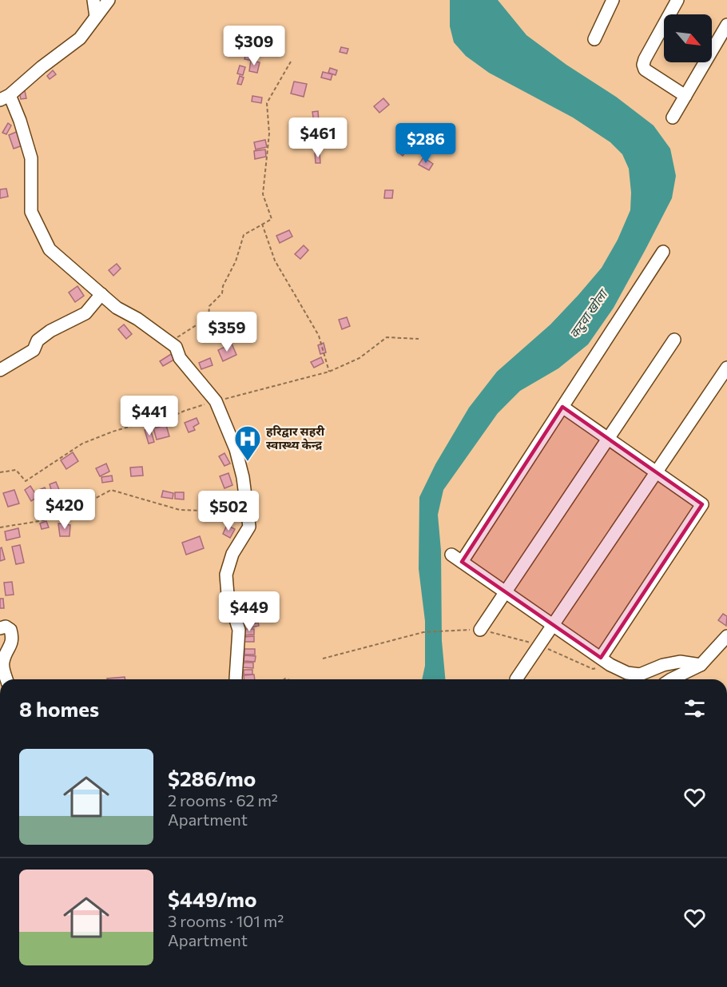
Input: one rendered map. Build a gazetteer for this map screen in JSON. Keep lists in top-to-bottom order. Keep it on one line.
{"water":["कटुवा खोला"],"places":{"hospital":["हरिद्वार सहरी स्वास्थ्य केन्द्र"]},"north":"bottom right","page":{"price":["$309","$461","$286","$359","$441","$420","$502","$449"],"heading":"8 homes","list":[{"name":"$286/mo","note":"2 rooms · 62 m² · Apartment"},{"name":"$449/mo","note":"3 rooms · 101 m² · Apartment"}]}}
